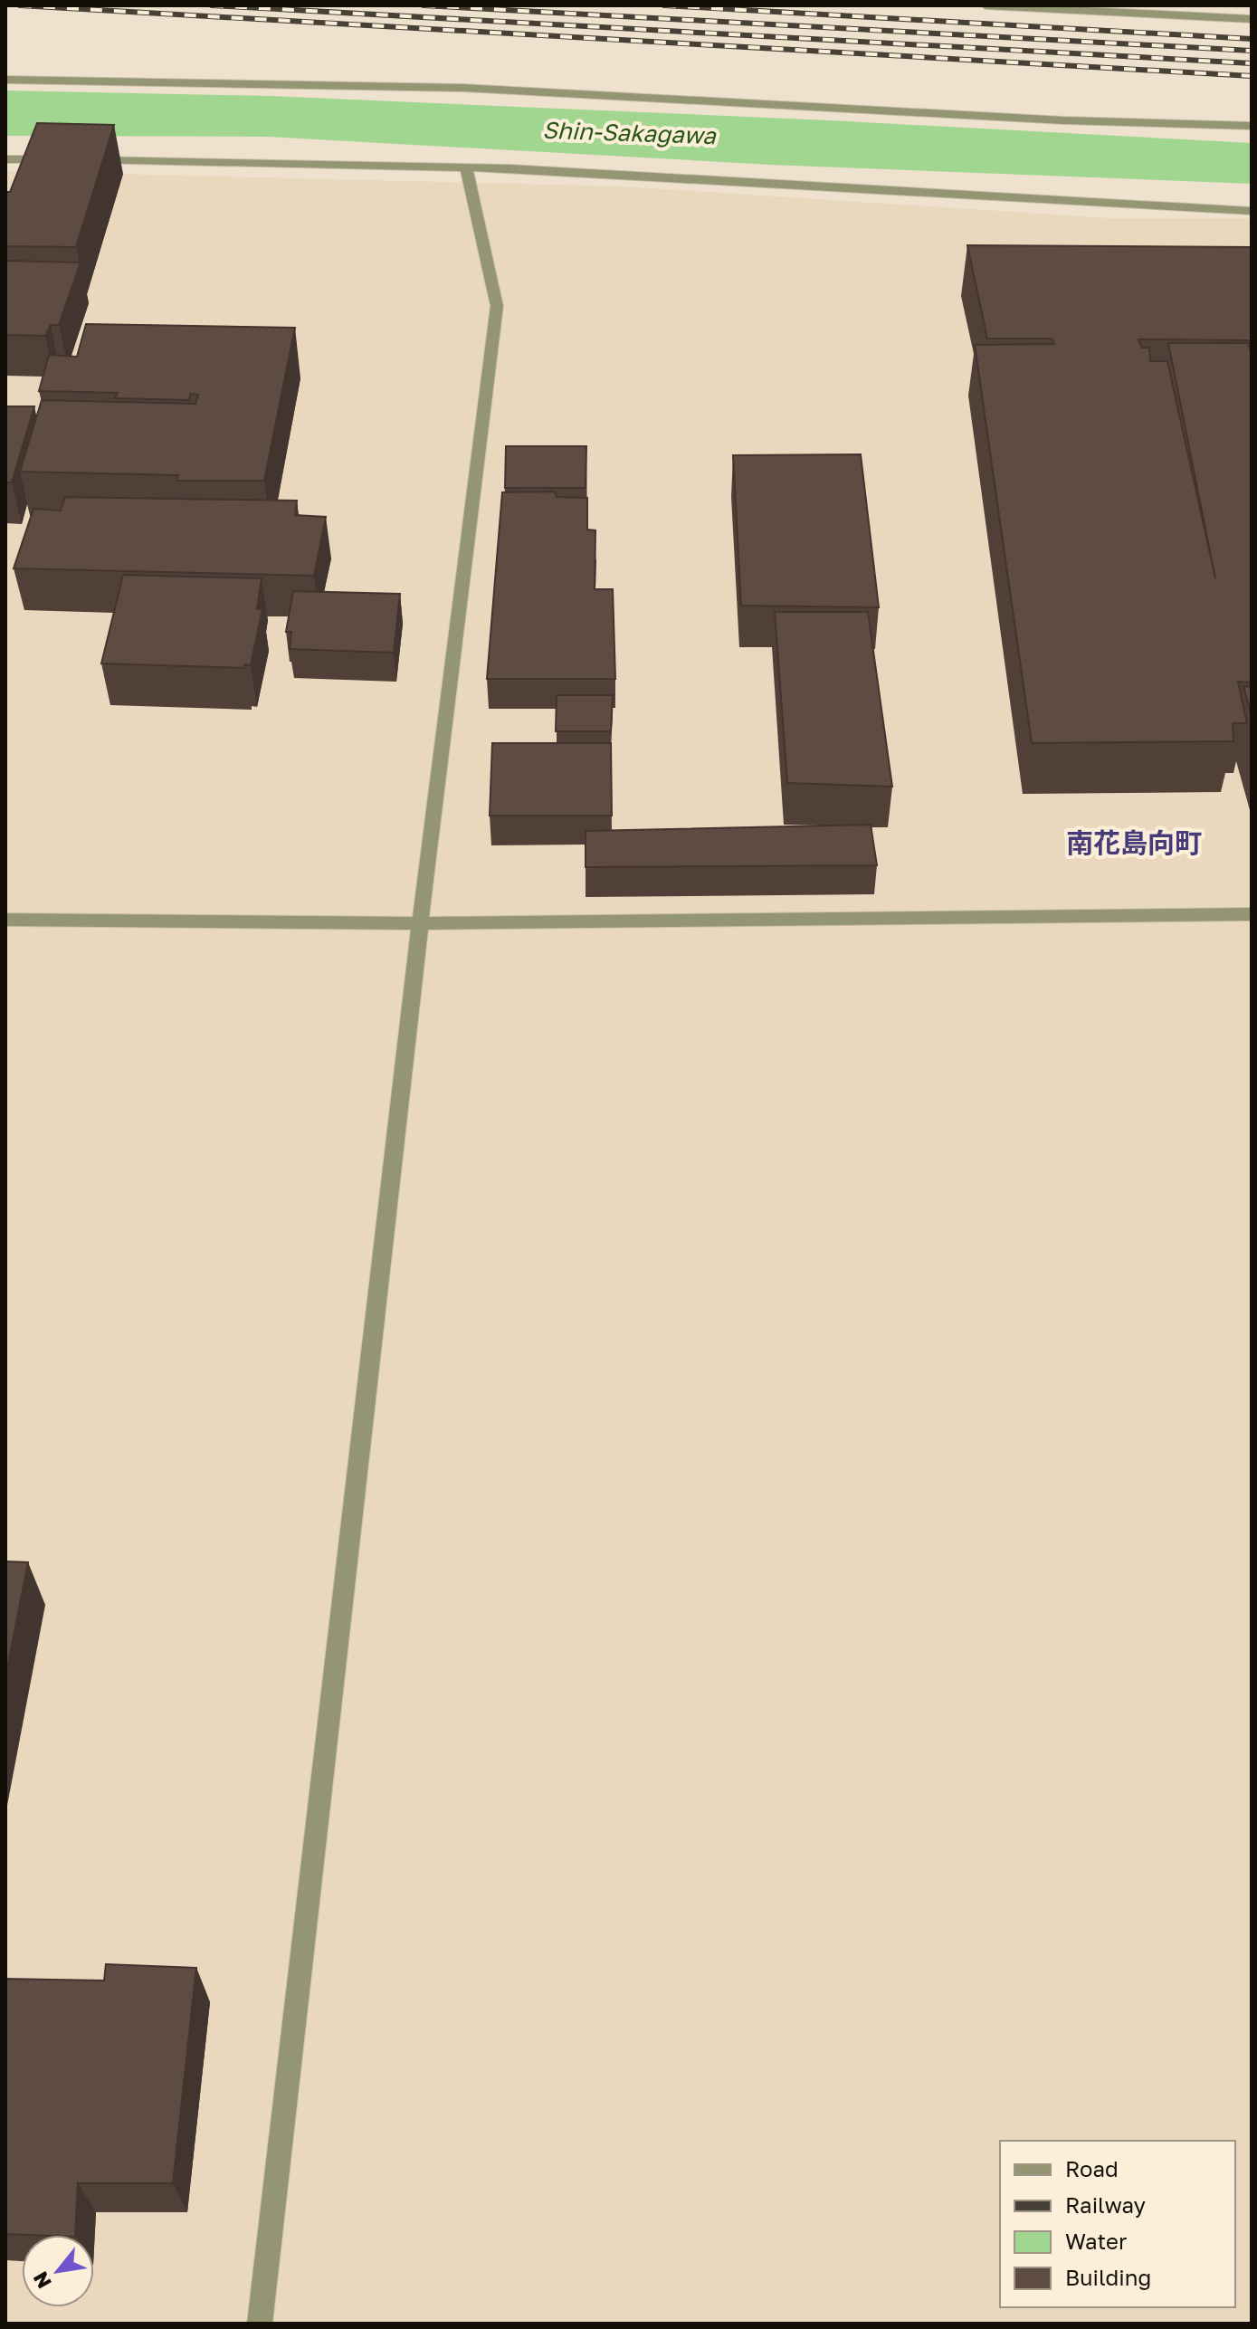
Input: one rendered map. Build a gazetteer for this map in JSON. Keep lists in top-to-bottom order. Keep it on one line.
{"districts":["南花島向町"],"water":["Shin-Sakagawa"],"legend":["Road","Railway","Water","Building"],"north":"bottom left"}
